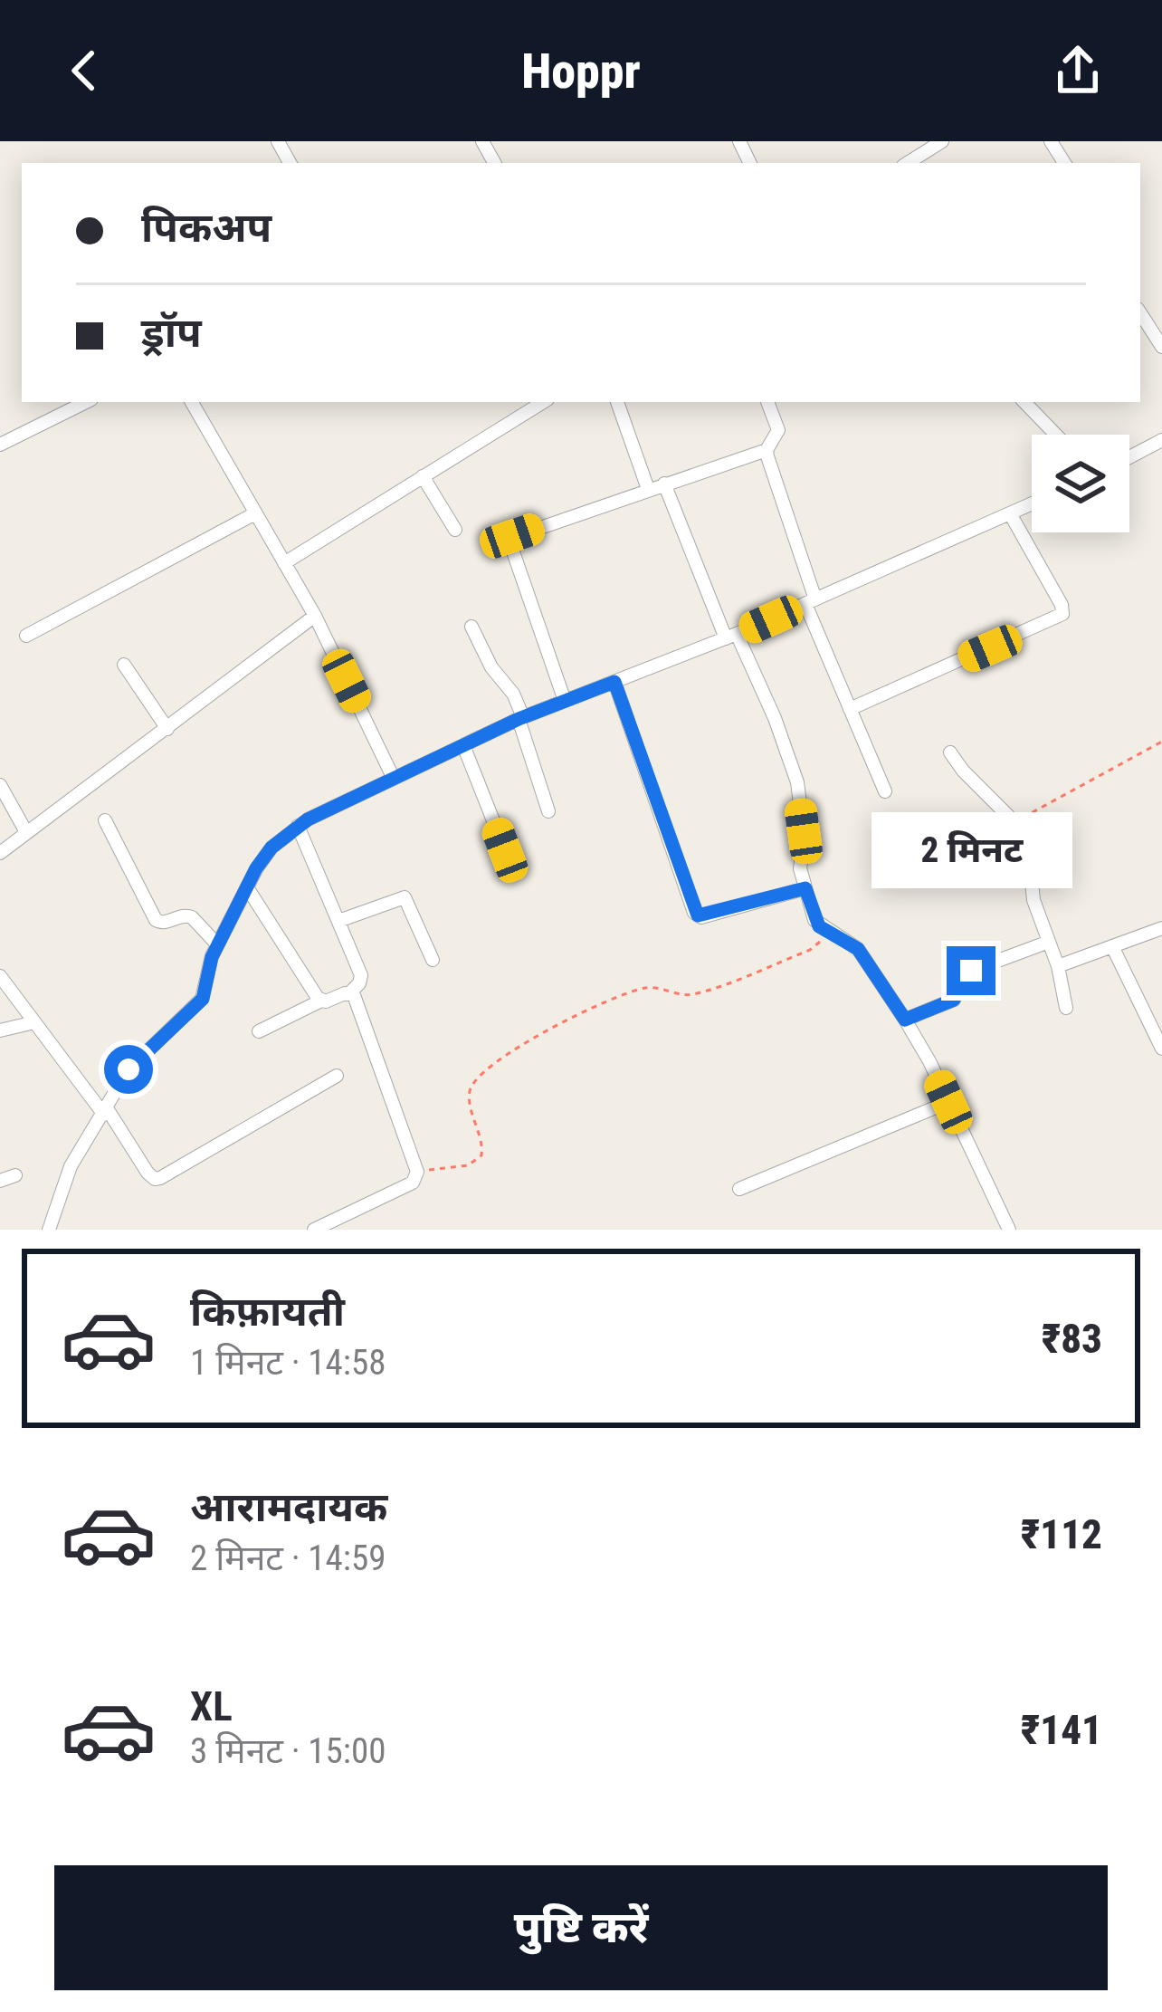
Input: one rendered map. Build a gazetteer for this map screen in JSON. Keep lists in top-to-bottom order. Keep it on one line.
{"page":{"header":"Hoppr","banner":["पिकअप","ड्रॉप"],"bubble":"2 मिनट","list":[{"name":"किफ़ायती","note":"1 मिनट · 14:58","value":"₹83"},{"name":"आरामदायक","note":"2 मिनट · 14:59","value":"₹112"},{"name":"XL","note":"3 मिनट · 15:00","value":"₹141"}],"buttons":"पुष्टि करें"}}
